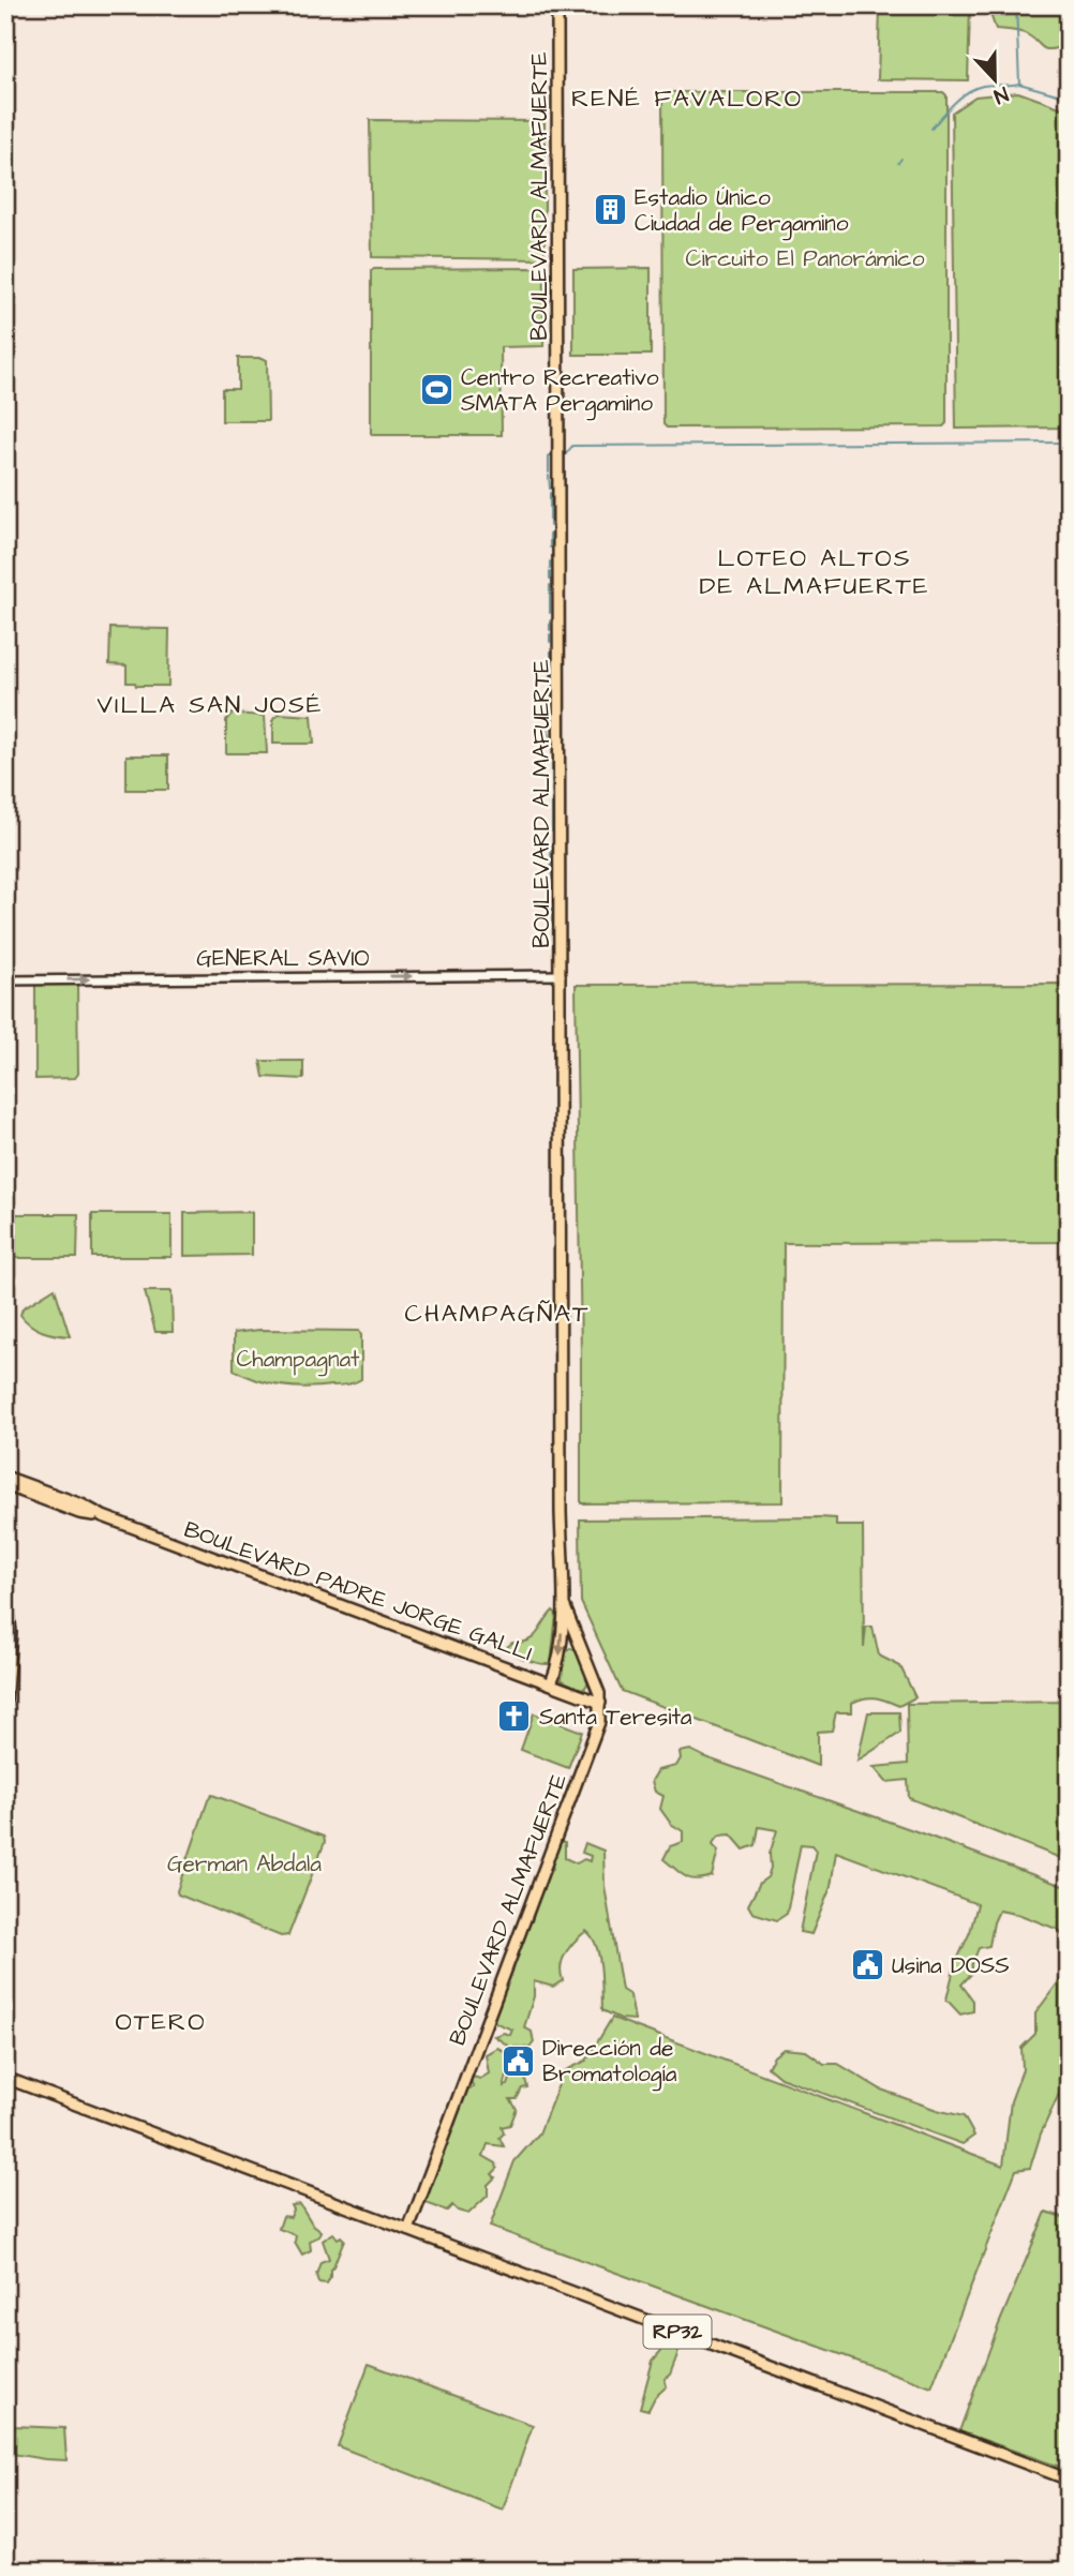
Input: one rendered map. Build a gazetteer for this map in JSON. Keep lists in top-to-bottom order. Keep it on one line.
{"streets":{"main road":["BOULEVARD ALMAFUERTE","BOULEVARD PADRE JORGE GALLI","RP32"],"street":["GENERAL SAVIO"]},"crossings":[["BOULEVARD ALMAFUERTE","GENERAL SAVIO"],["BOULEVARD ALMAFUERTE","BOULEVARD PADRE JORGE GALLI"],["BOULEVARD ALMAFUERTE","RP32"]],"one_way":["GENERAL SAVIO"],"districts":["RENÉ FAVALORO","LOTEO ALTOS DE ALMAFUERTE","VILLA SAN JOSÉ","CHAMPAGÑAT","OTERO"],"parks":["Circuito El Panorámico","Champagnat","German Abdala"],"places":{"building":["Estadio Único Ciudad de Pergamino"],"sports":["Centro Recreativo SMATA Pergamino"],"church":["Santa Teresita"],"public building":["Usina DOSS","Dirección de Bromatología"]},"north":"bottom"}
